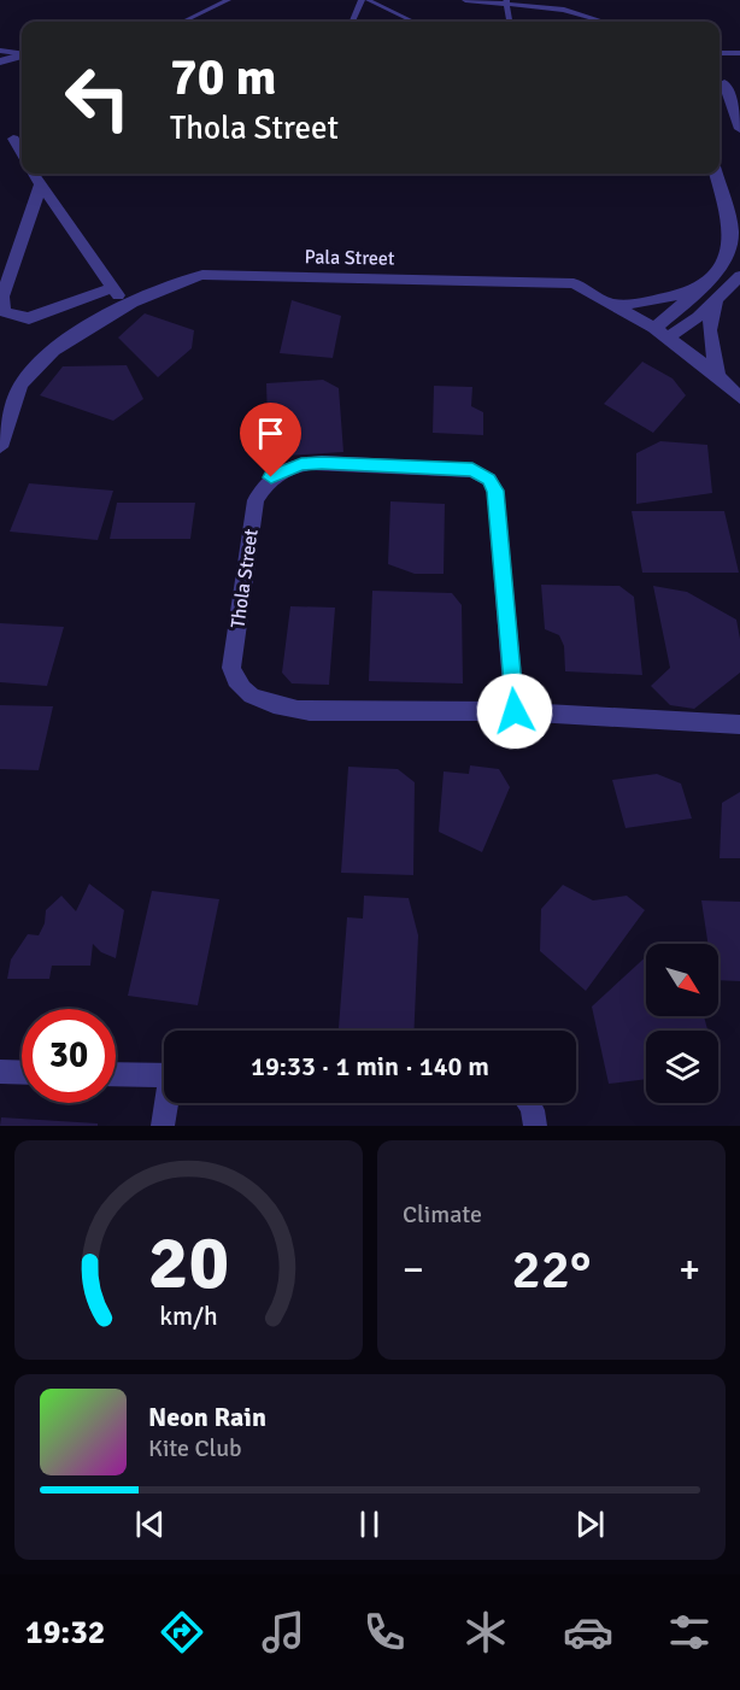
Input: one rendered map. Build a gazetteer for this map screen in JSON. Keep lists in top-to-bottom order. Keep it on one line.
{"streets":{"street":["Pala Street","Thola Street"]},"north":"bottom right","page":{"turn":["70 m","Thola Street"],"limit":"30","trip":"19:33 · 1 min · 140 m","tile":"Climate","heat":["−","22°","+"],"song":["Neon Rain","Kite Club"],"tabs":"19:32","gauge":["20","km/h"]}}
